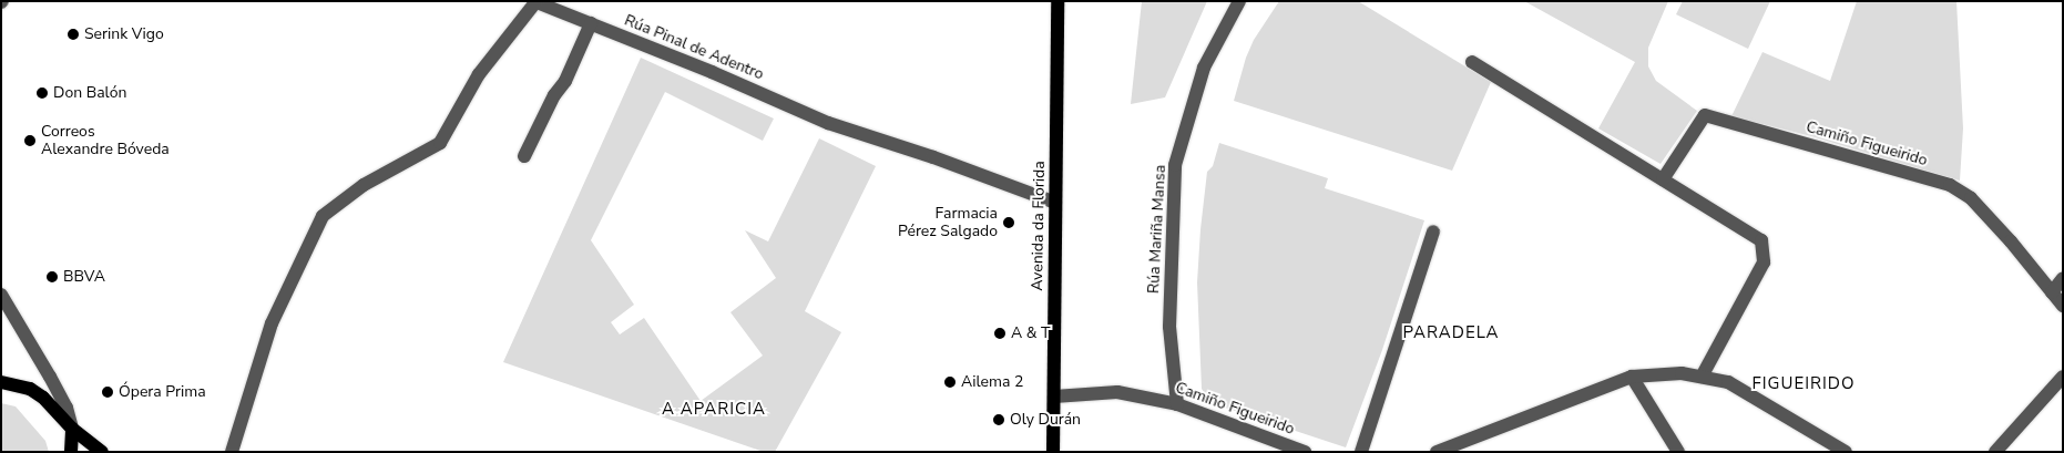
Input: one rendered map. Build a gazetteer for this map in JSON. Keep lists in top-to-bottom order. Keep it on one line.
{"streets":{"main road":["Avenida da Florida"],"street":["Rúa Pinal de Adentro","Camiño Figueirido","Rúa Mariña Mansa"]},"crossings":[["Rúa Pinal de Adentro","Avenida da Florida"],["Camiño Figueirido","Avenida da Florida"],["Camiño Figueirido","Rúa Mariña Mansa"]],"districts":["PARADELA","FIGUEIRIDO","A APARICIA"],"places":["Serink Vigo","Don Balón","Correos Alexandre Bóveda","Farmacia Pérez Salgado","BBVA","A & T","Ailema 2","Ópera Prima","Oly Durán"]}
